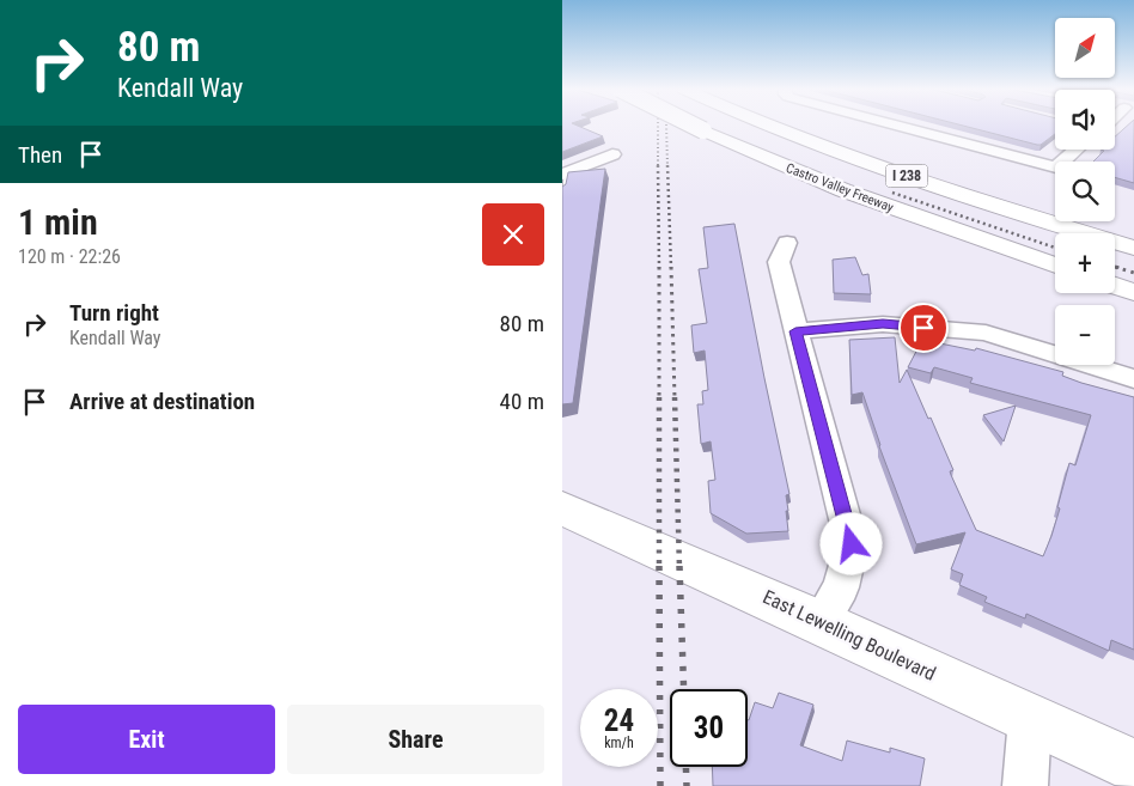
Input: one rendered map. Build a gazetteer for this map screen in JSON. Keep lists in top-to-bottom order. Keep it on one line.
{"streets":{"main road":["I 238","Castro Valley Freeway","East Lewelling Boulevard"]},"north":"top right","page":{"turn":["80 m","Kendall Way"],"map_buttons":["+","−"],"then":"Then","heading":["1 min","120 m · 22:26"],"list":[{"name":"Turn right","note":"Kendall Way","value":"80 m"},{"name":"Arrive at destination","value":"40 m"}],"speed":"24 km/h","limit":"30","buttons":["Exit","Share"]}}
